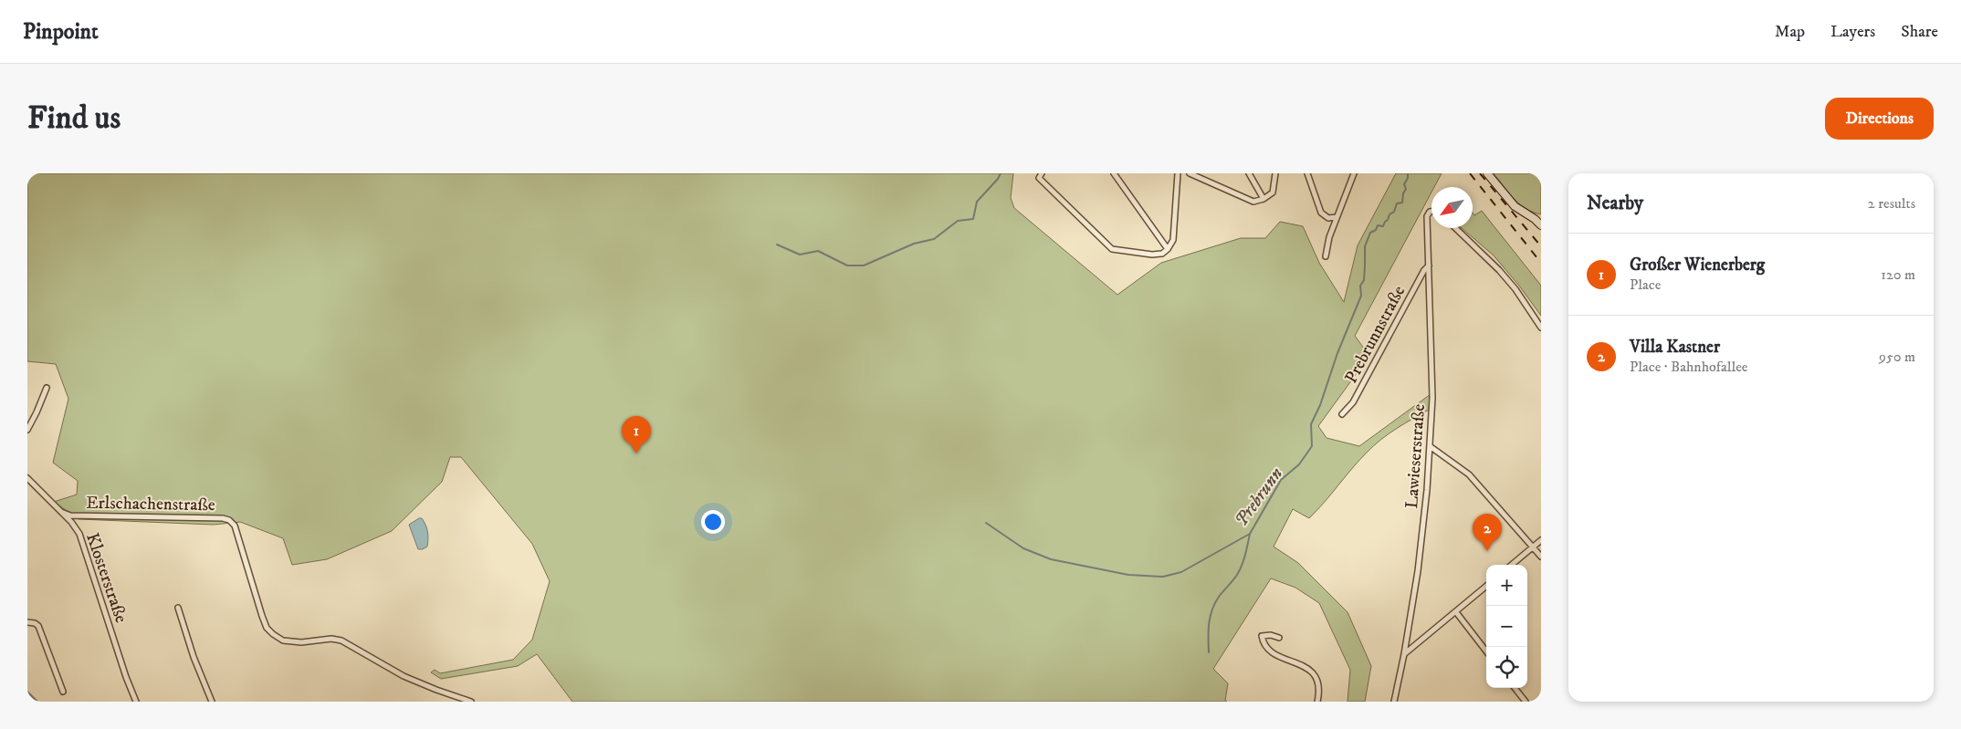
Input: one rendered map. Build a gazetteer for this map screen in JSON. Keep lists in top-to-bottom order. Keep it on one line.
{"streets":{"street":["Prebrunnstraße","Lawieserstraße","Erlschachenstraße","Klosterstraße"]},"crossings":[["Prebrunnstraße","Lawieserstraße"],["Erlschachenstraße","Klosterstraße"]],"water":["Prebrunn"],"north":"bottom left","page":{"header":"Pinpoint","nav":["Map","Layers","Share"],"buttons":"Directions","title":"Find us","heading":["Nearby","2 results"],"list":[{"mark":"1","name":"Großer Wienerberg","note":"Place","value":"120 m"},{"mark":"2","name":"Villa Kastner","note":"Place · Bahnhofallee","value":"950 m"}],"pins":["1","2"],"map_buttons":["+","−"]}}
